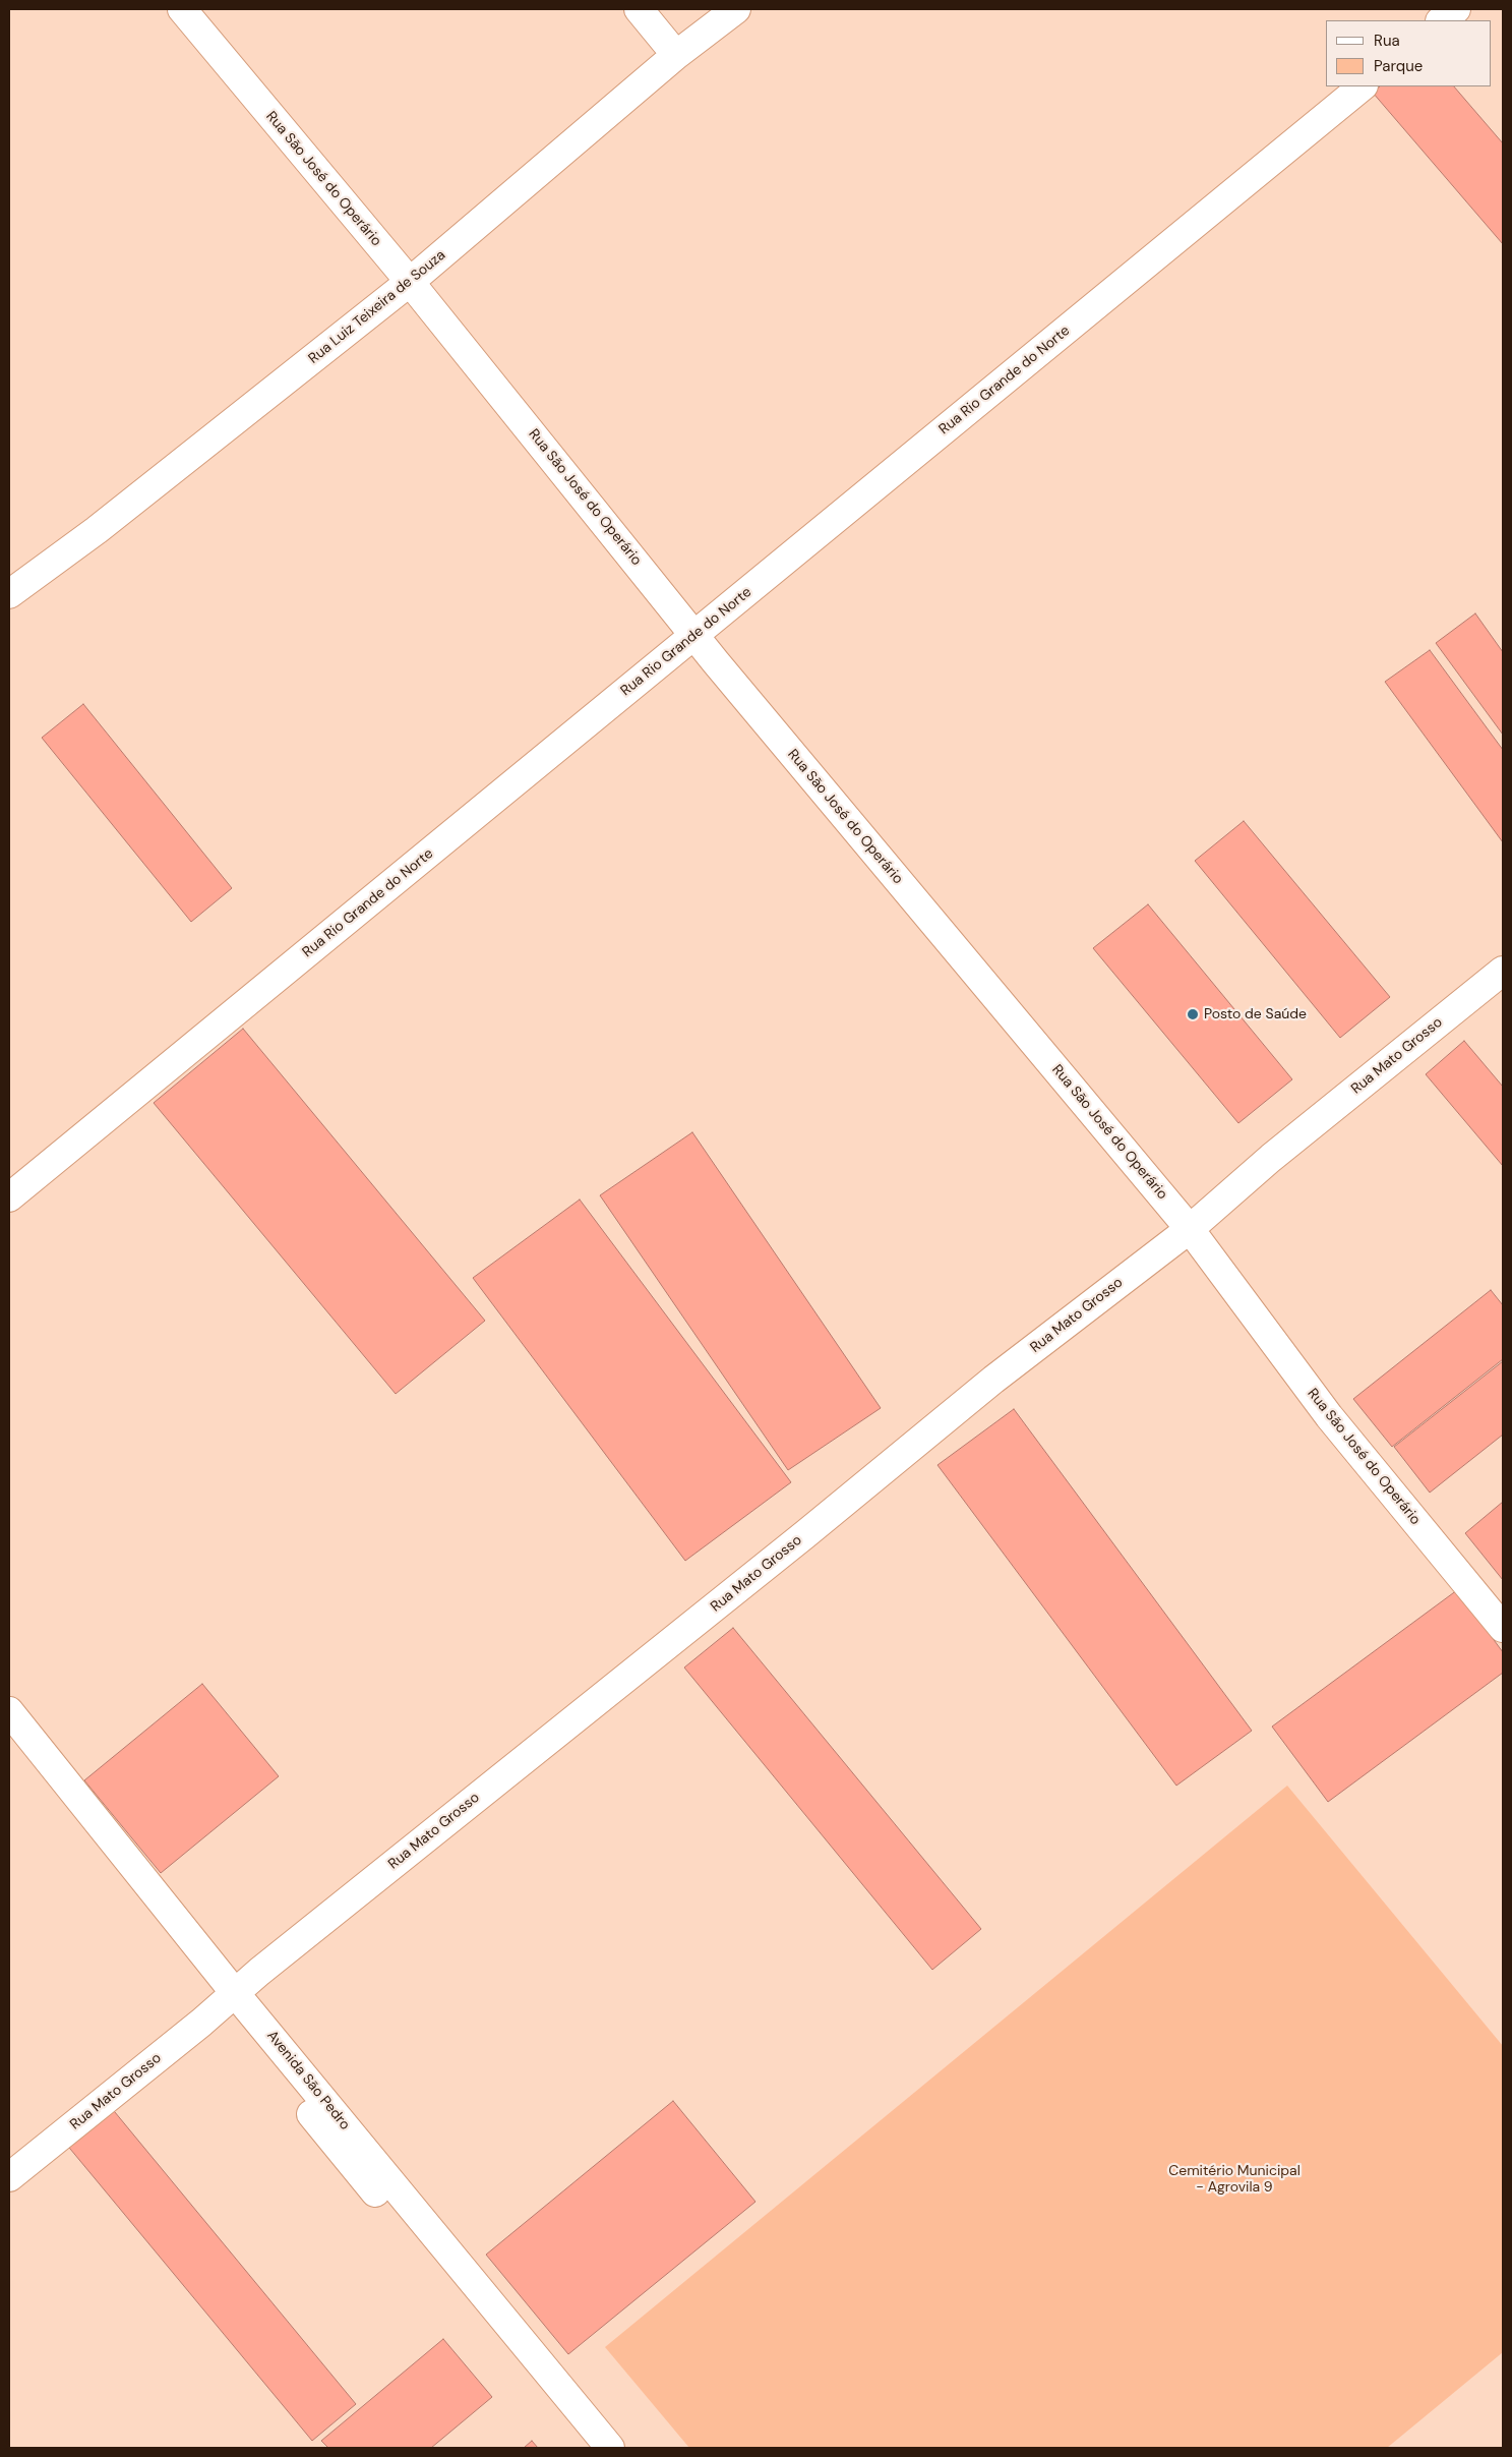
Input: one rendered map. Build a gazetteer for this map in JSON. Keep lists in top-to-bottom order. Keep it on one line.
{"streets":{"street":["Rua São José do Operário","Rua Luiz Teixeira de Souza","Rua Rio Grande do Norte","Rua Mato Grosso","Avenida São Pedro"]},"crossings":[["Rua São José do Operário","Rua Luiz Teixeira de Souza"],["Rua São José do Operário","Rua Rio Grande do Norte"],["Rua São José do Operário","Rua Mato Grosso"],["Rua Mato Grosso","Avenida São Pedro"]],"parks":["Cemitério Municipal - Agrovila 9"],"places":["Posto de Saúde"],"legend":["Rua","Parque"]}
